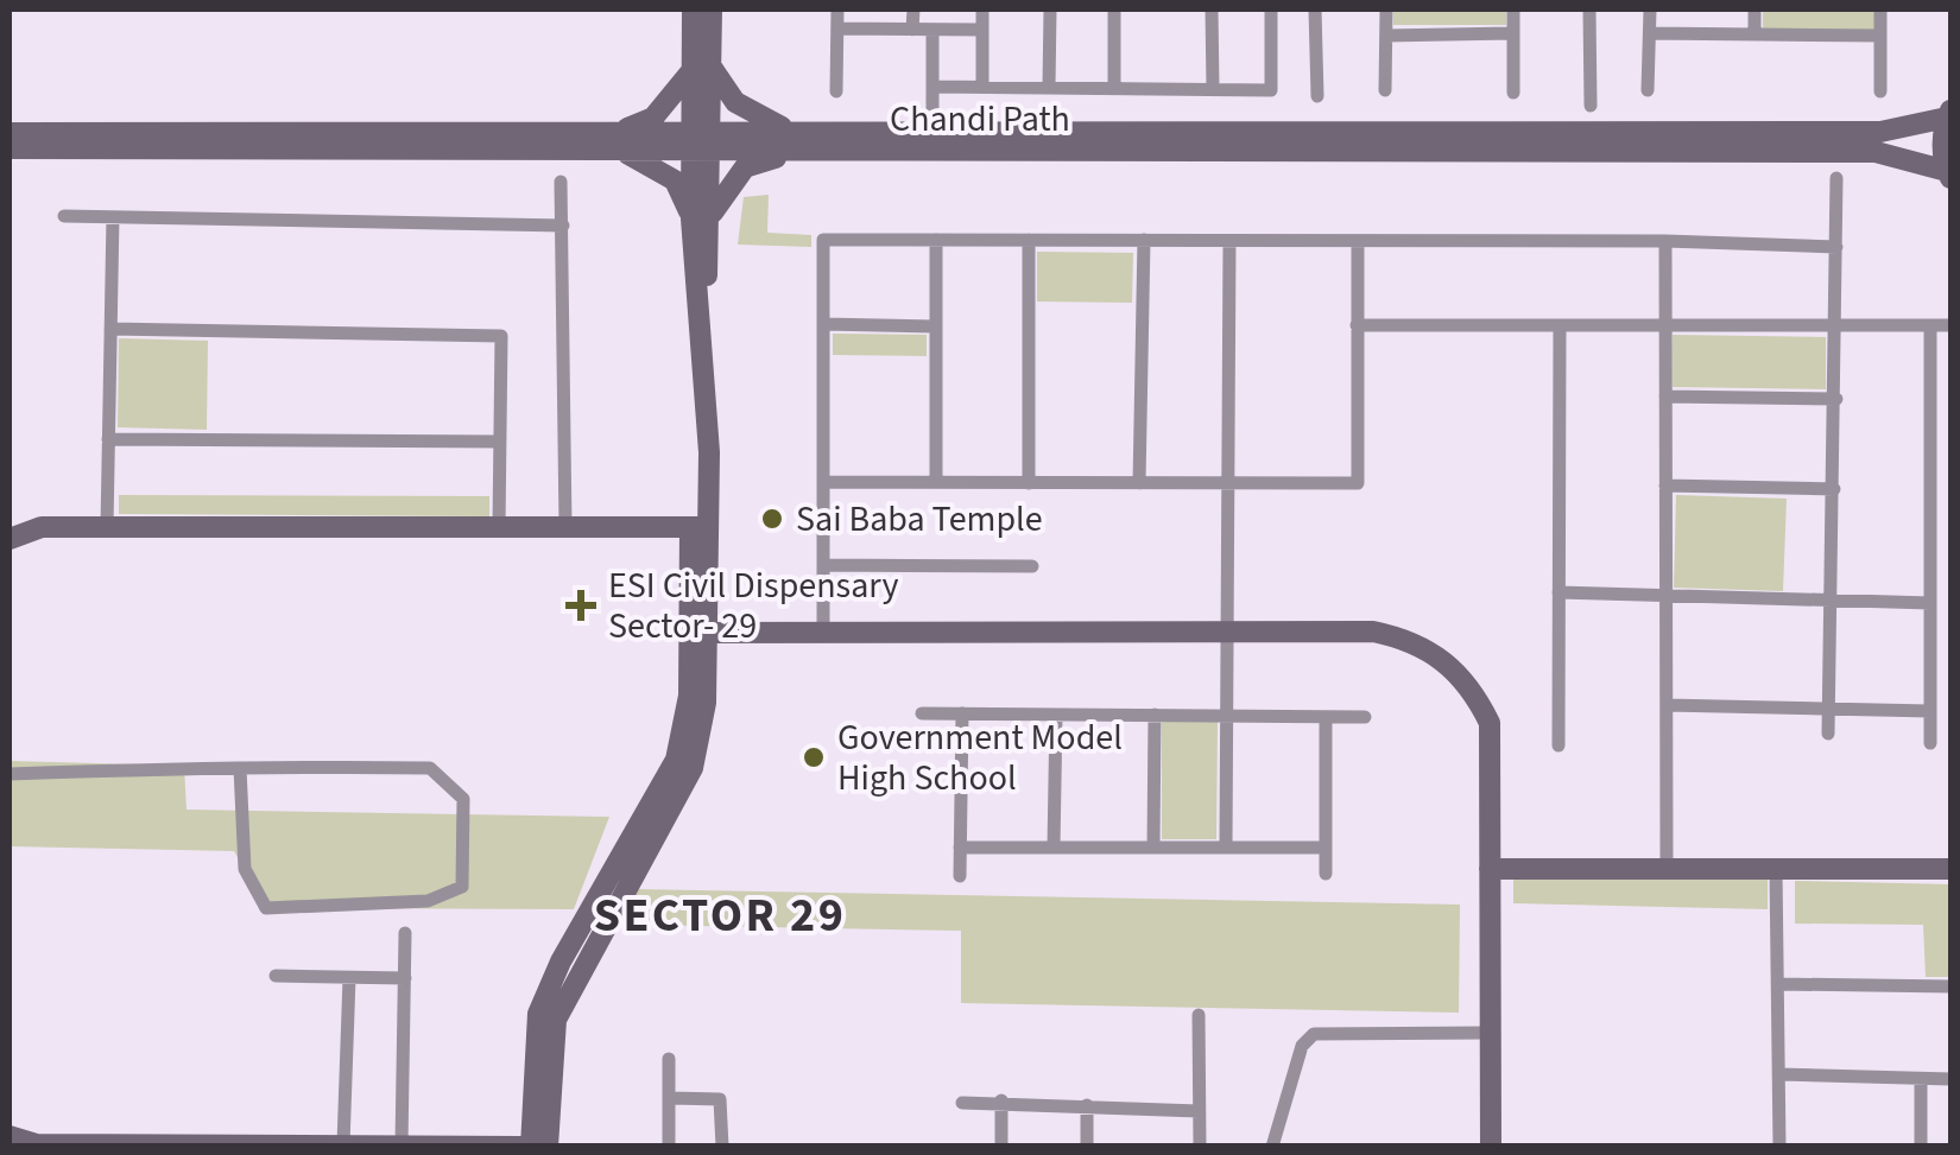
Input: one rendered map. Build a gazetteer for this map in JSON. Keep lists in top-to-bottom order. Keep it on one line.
{"streets":{"street":["Chandi Path"]},"districts":["SECTOR 29"],"places":{"other":["Sai Baba Temple","Government Model High School"],"health":["ESI Civil Dispensary Sector- 29"]}}
